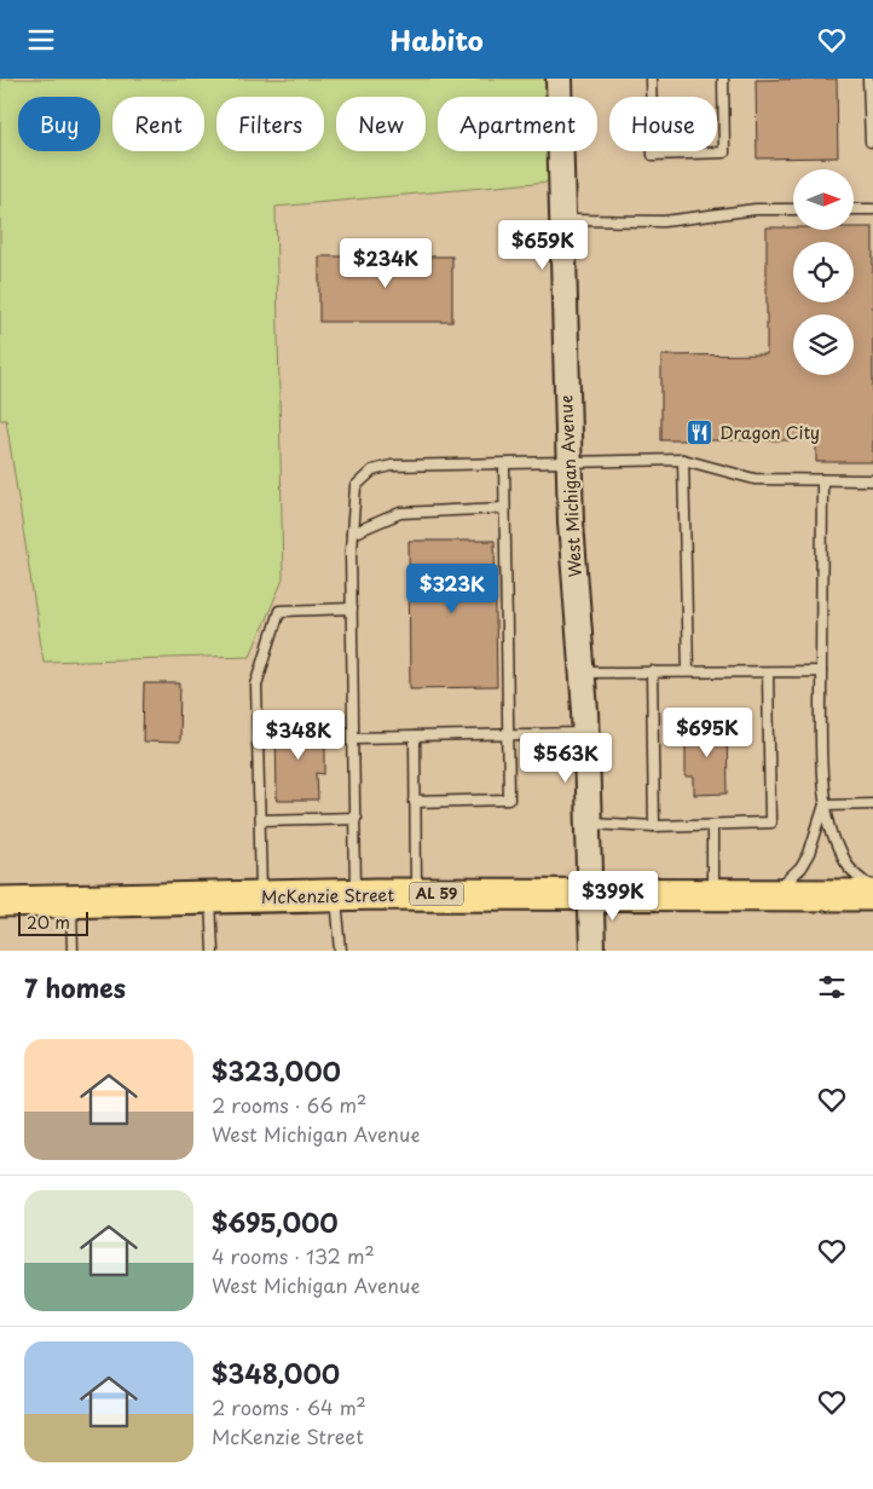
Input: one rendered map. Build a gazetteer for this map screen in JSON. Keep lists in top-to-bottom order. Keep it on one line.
{"streets":{"main road":["AL 59","McKenzie Street"],"street":["West Michigan Avenue"]},"crossings":[["West Michigan Avenue","McKenzie Street"]],"places":{"restaurant":["Dragon City"]},"scale_bar":"20 m","north":"right","page":{"header":"Habito","chip":["Buy","Rent","Filters","New","Apartment","House"],"price":["$659K","$234K","$323K","$695K","$348K","$563K","$399K"],"scale":"20 m","heading":"7 homes","list":[{"name":"$323,000","note":"2 rooms · 66 m² · West Michigan Avenue"},{"name":"$695,000","note":"4 rooms · 132 m² · West Michigan Avenue"},{"name":"$348,000","note":"2 rooms · 64 m² · McKenzie Street"}]}}
